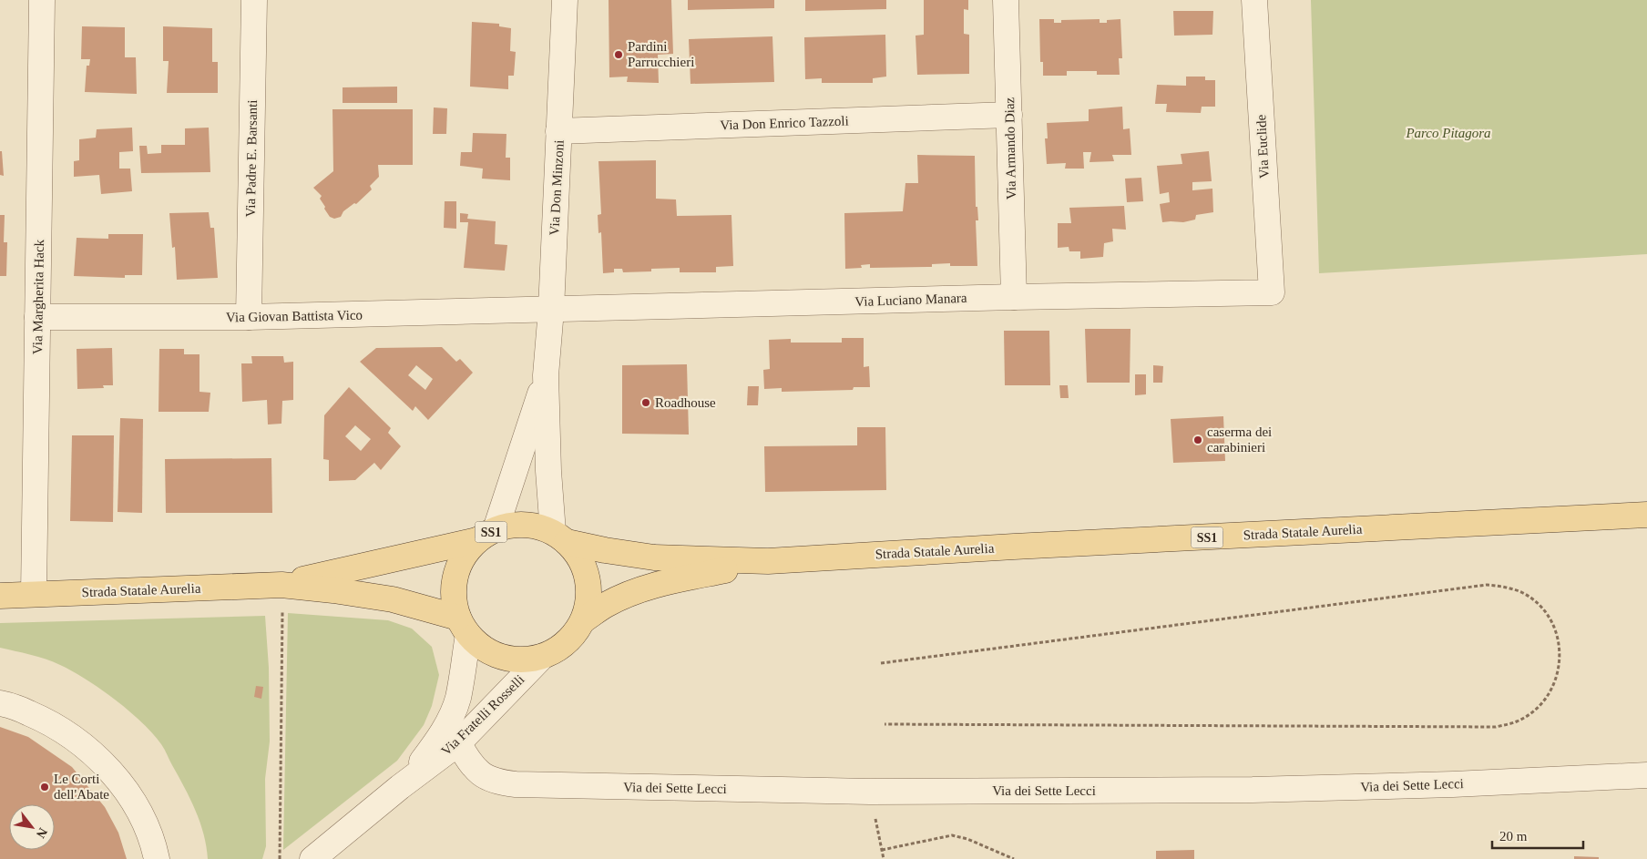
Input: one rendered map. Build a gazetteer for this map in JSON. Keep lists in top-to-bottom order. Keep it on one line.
{"streets":{"main road":["SS1","Strada Statale Aurelia"],"street":["Via Don Enrico Tazzoli","Via Euclide","Via Armando Diaz","Via Padre E. Barsanti","Via Don Minzoni","Via Margherita Hack","Via Luciano Manara","Via Giovan Battista Vico","Via Fratelli Rosselli","Via dei Sette Lecci"]},"crossings":[["Via Don Enrico Tazzoli","Via Armando Diaz"],["Via Don Enrico Tazzoli","Via Don Minzoni"],["Via Euclide","Via Luciano Manara"],["Via Armando Diaz","Via Luciano Manara"],["Via Padre E. Barsanti","Via Giovan Battista Vico"],["Via Don Minzoni","Via Luciano Manara"],["Via Don Minzoni","Via Giovan Battista Vico"],["Via Don Minzoni","SS1"],["Via Don Minzoni","Strada Statale Aurelia"],["Via Don Minzoni","Via Fratelli Rosselli"],["Via Margherita Hack","Via Giovan Battista Vico"],["Via Margherita Hack","Strada Statale Aurelia"],["Via Luciano Manara","Via Giovan Battista Vico"],["SS1","Strada Statale Aurelia"],["SS1","Via Fratelli Rosselli"],["Strada Statale Aurelia","Via Fratelli Rosselli"],["Via Fratelli Rosselli","Via dei Sette Lecci"]],"parks":["Parco Pitagora"],"places":["Pardini Parrucchieri","Roadhouse","caserma dei carabinieri","Le Corti dell'Abate"],"scale_bar":"20 m","north":"bottom right"}
